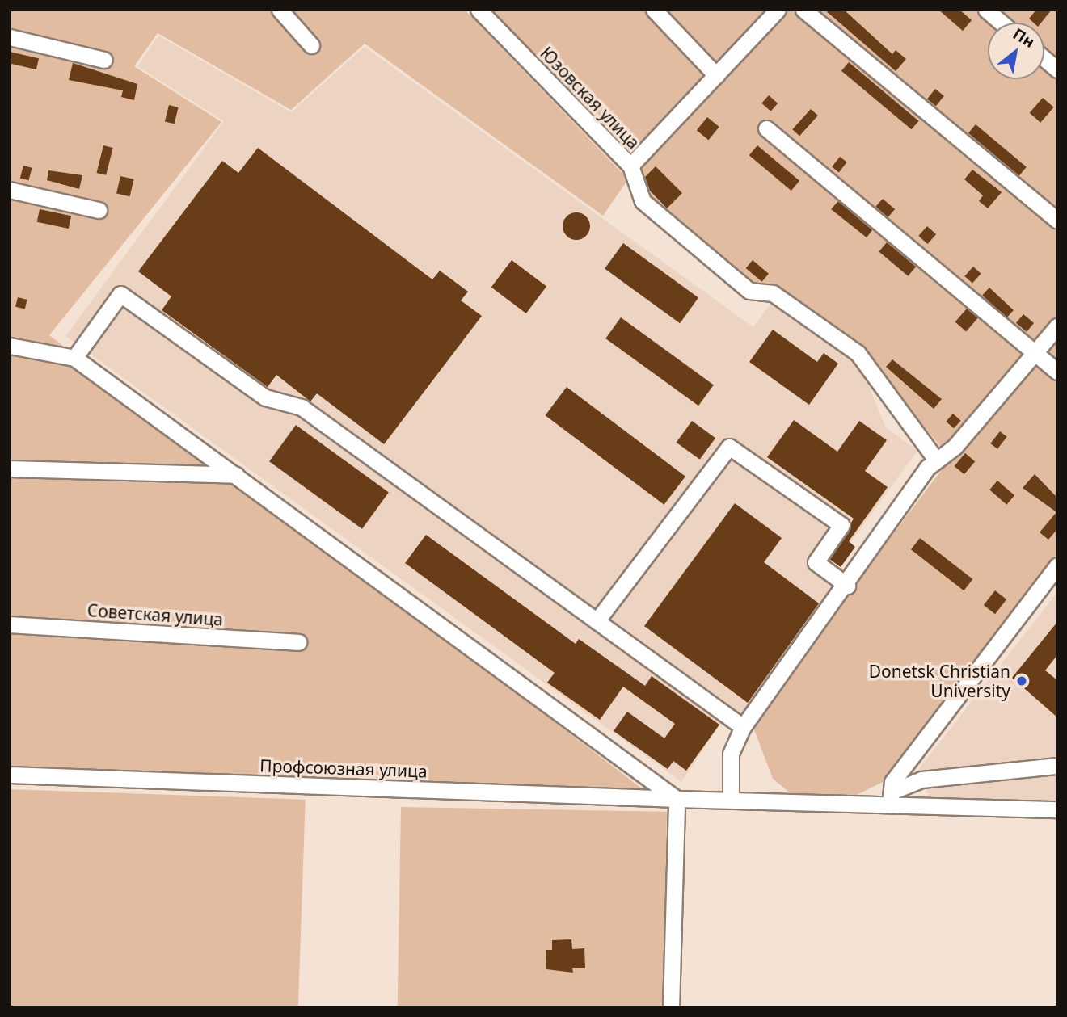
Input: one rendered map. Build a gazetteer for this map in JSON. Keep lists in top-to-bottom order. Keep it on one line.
{"streets":{"street":["Юзовская улица","Советская улица","Профсоюзная улица"]},"places":["Donetsk Christian University"],"north":"top right"}
